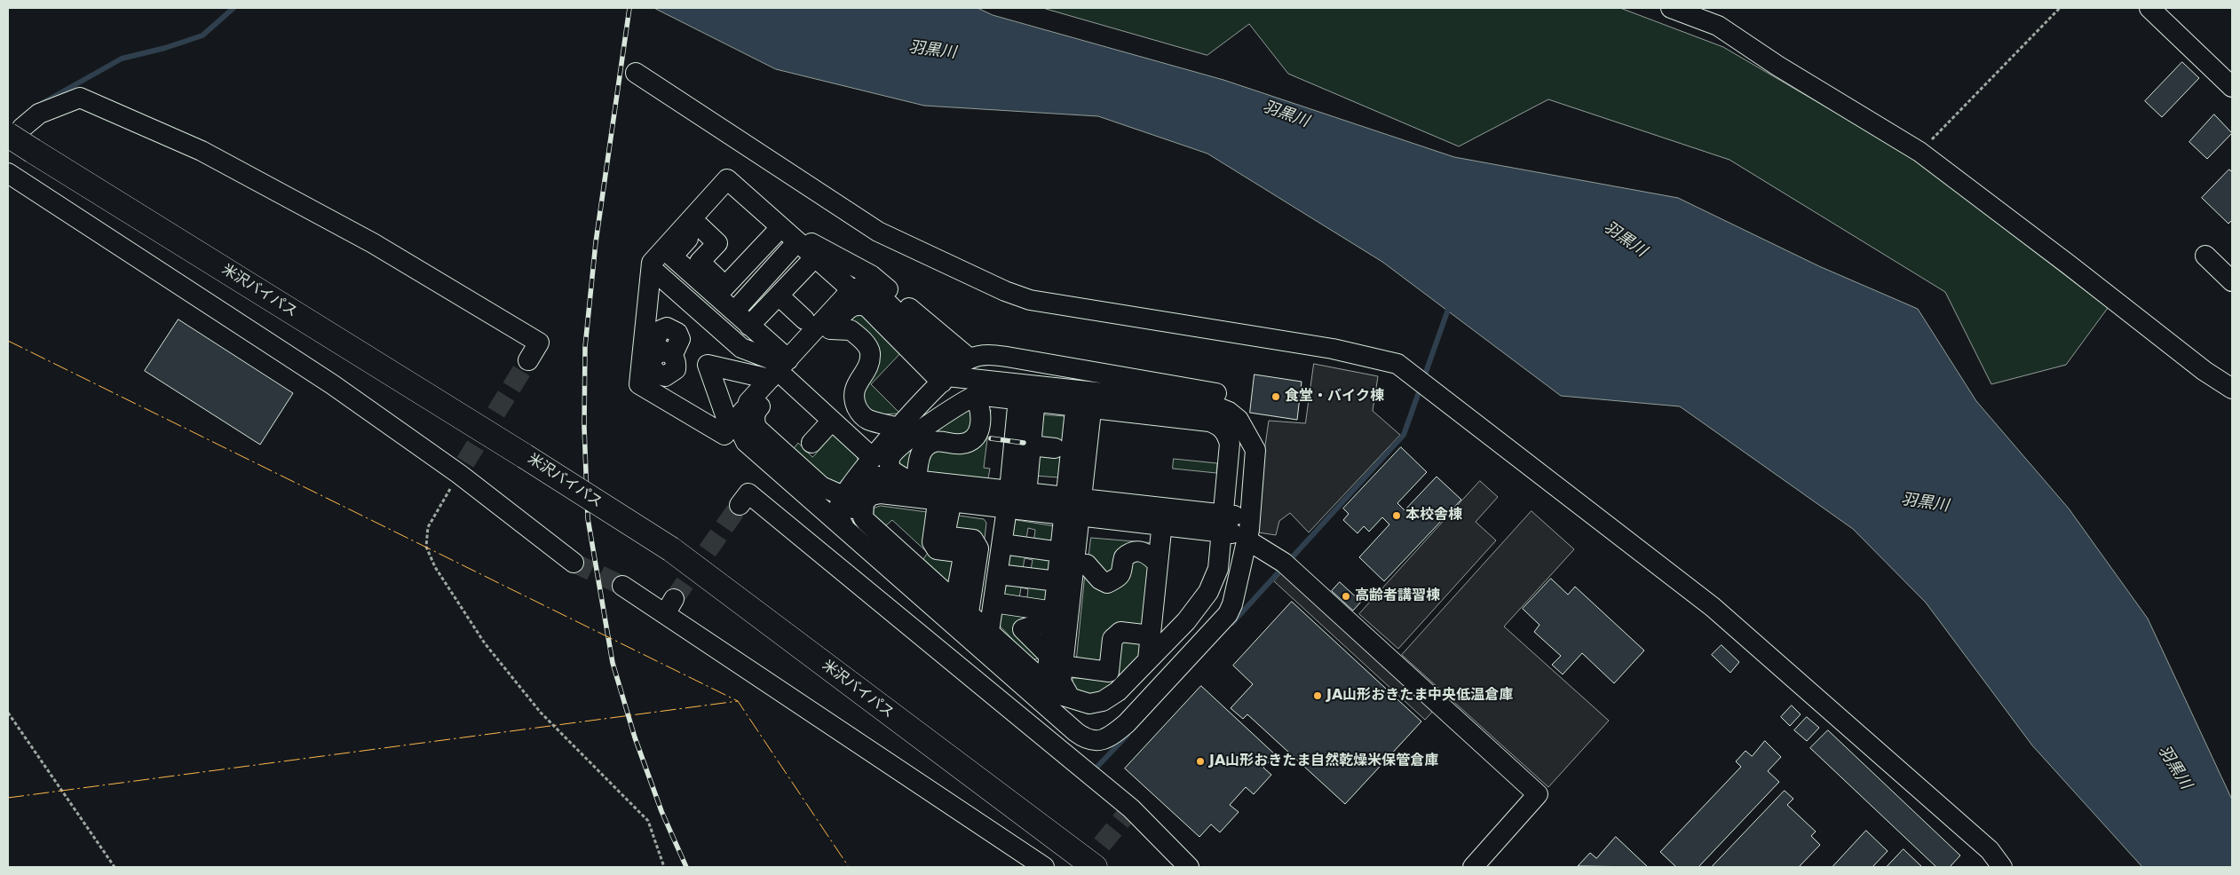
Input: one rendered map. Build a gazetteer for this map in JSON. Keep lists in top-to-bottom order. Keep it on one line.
{"streets":{"highway":["米沢バイパス"]},"water":["羽黒川"],"places":["食堂・バイク棟","本校舎棟","高齢者講習棟","JA山形おきたま中央低温倉庫","JA山形おきたま自然乾燥米保管倉庫"]}
